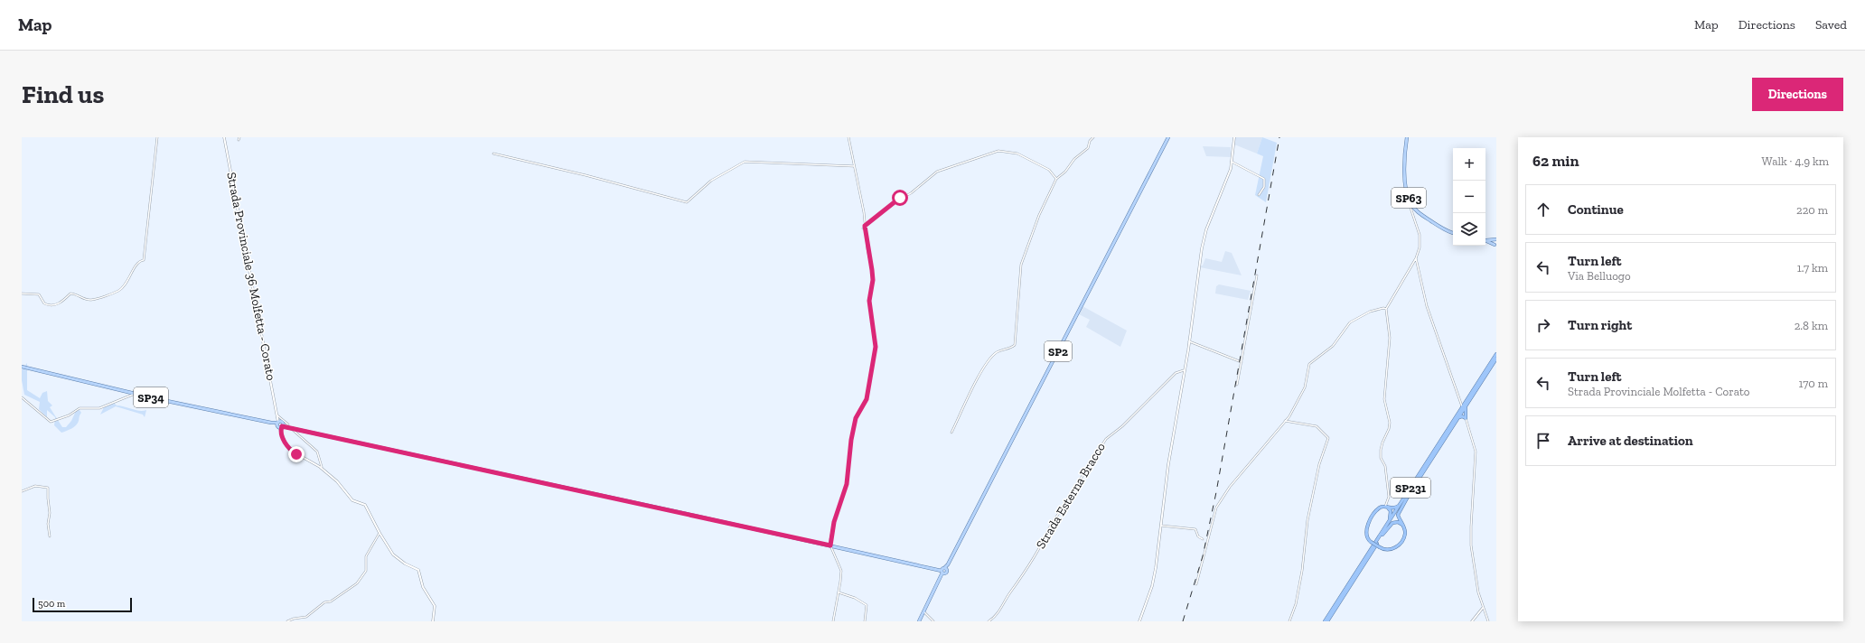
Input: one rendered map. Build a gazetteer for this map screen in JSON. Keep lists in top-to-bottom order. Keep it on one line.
{"streets":{"highway":["SP231"],"main road":["SP63","SP2","SP34"],"street":["Strada Provinciale 36 Molfetta - Corato","Strada Esterna Bracco"]},"crossings":[["Strada Provinciale 36 Molfetta - Corato","SP34"]],"scale_bar":"500 m","page":{"header":"Map","nav":["Map","Directions","Saved"],"buttons":"Directions","title":"Find us","heading":["62 min","Walk · 4.9 km"],"map_buttons":["+","−"],"list":[["Continue","220 m"],["Turn left","Via Belluogo","1.7 km"],["Turn right","2.8 km"],["Turn left","Strada Provinciale Molfetta - Corato","170 m"],"Arrive at destination"],"scale":"500 m"}}
